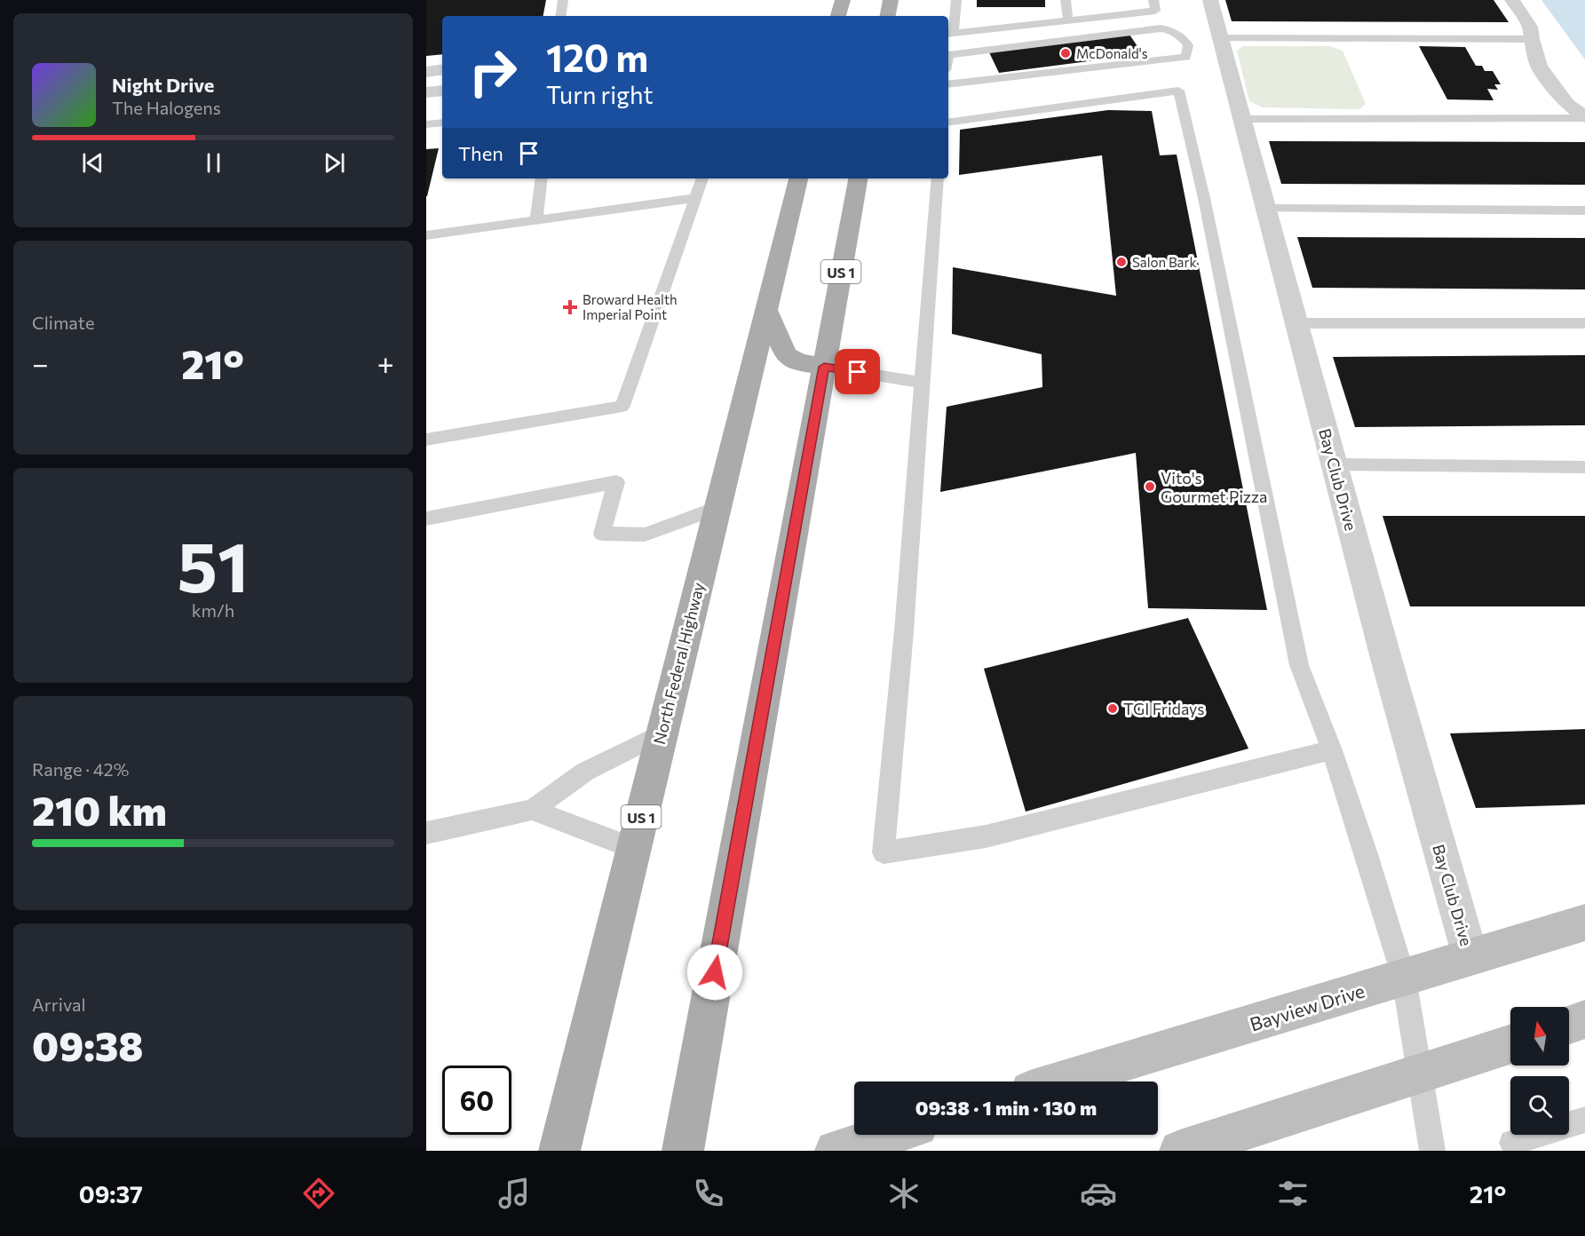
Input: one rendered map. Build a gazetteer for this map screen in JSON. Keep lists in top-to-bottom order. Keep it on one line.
{"streets":{"main road":["US 1","North Federal Highway"],"street":["Bay Club Drive","Bayview Drive"]},"crossings":[["Bay Club Drive","Bayview Drive"]],"places":{"other":["McDonald's","Salon Bark","Vito's Gourmet Pizza","TGI Fridays"],"health":["Broward Health Imperial Point"]},"north":"top","page":{"turn":["120 m","Turn right"],"song":["Night Drive","The Halogens"],"then":"Then","tile":["Climate",["51","km/h"],["Range · 42%","210 km"],["Arrival","09:38"]],"heat":["−","21°","+"],"limit":"60","trip":"09:38 · 1 min · 130 m","tabs":["09:37","21°"]}}
